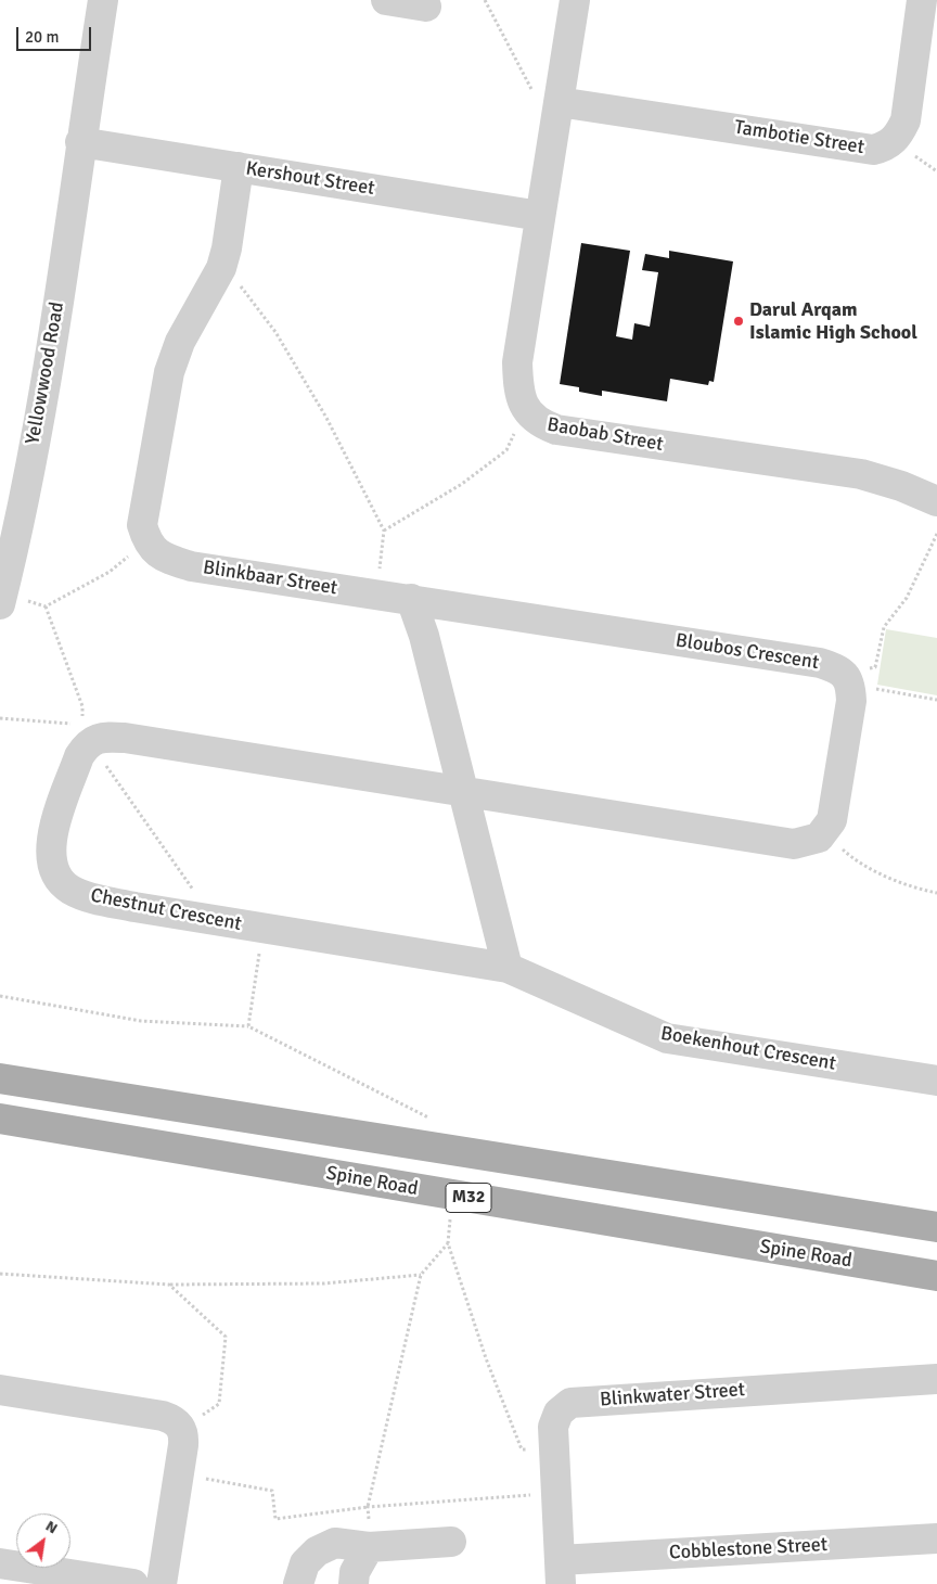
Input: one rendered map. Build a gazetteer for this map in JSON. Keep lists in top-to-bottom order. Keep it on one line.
{"streets":{"main road":["Spine Road","M32"],"street":["Tambotie Street","Kershout Street","Yellowwood Road","Baobab Street","Blinkbaar Street","Bloubos Crescent","Chestnut Crescent","Boekenhout Crescent","Blinkwater Street","Cobblestone Street"]},"crossings":[["Tambotie Street","Baobab Street"],["Kershout Street","Yellowwood Road"],["Kershout Street","Baobab Street"],["Blinkbaar Street","Bloubos Crescent"],["Chestnut Crescent","Boekenhout Crescent"],["Blinkwater Street","Cobblestone Street"]],"places":["Darul Arqam Islamic High School"],"scale_bar":"20 m","north":"top right"}
